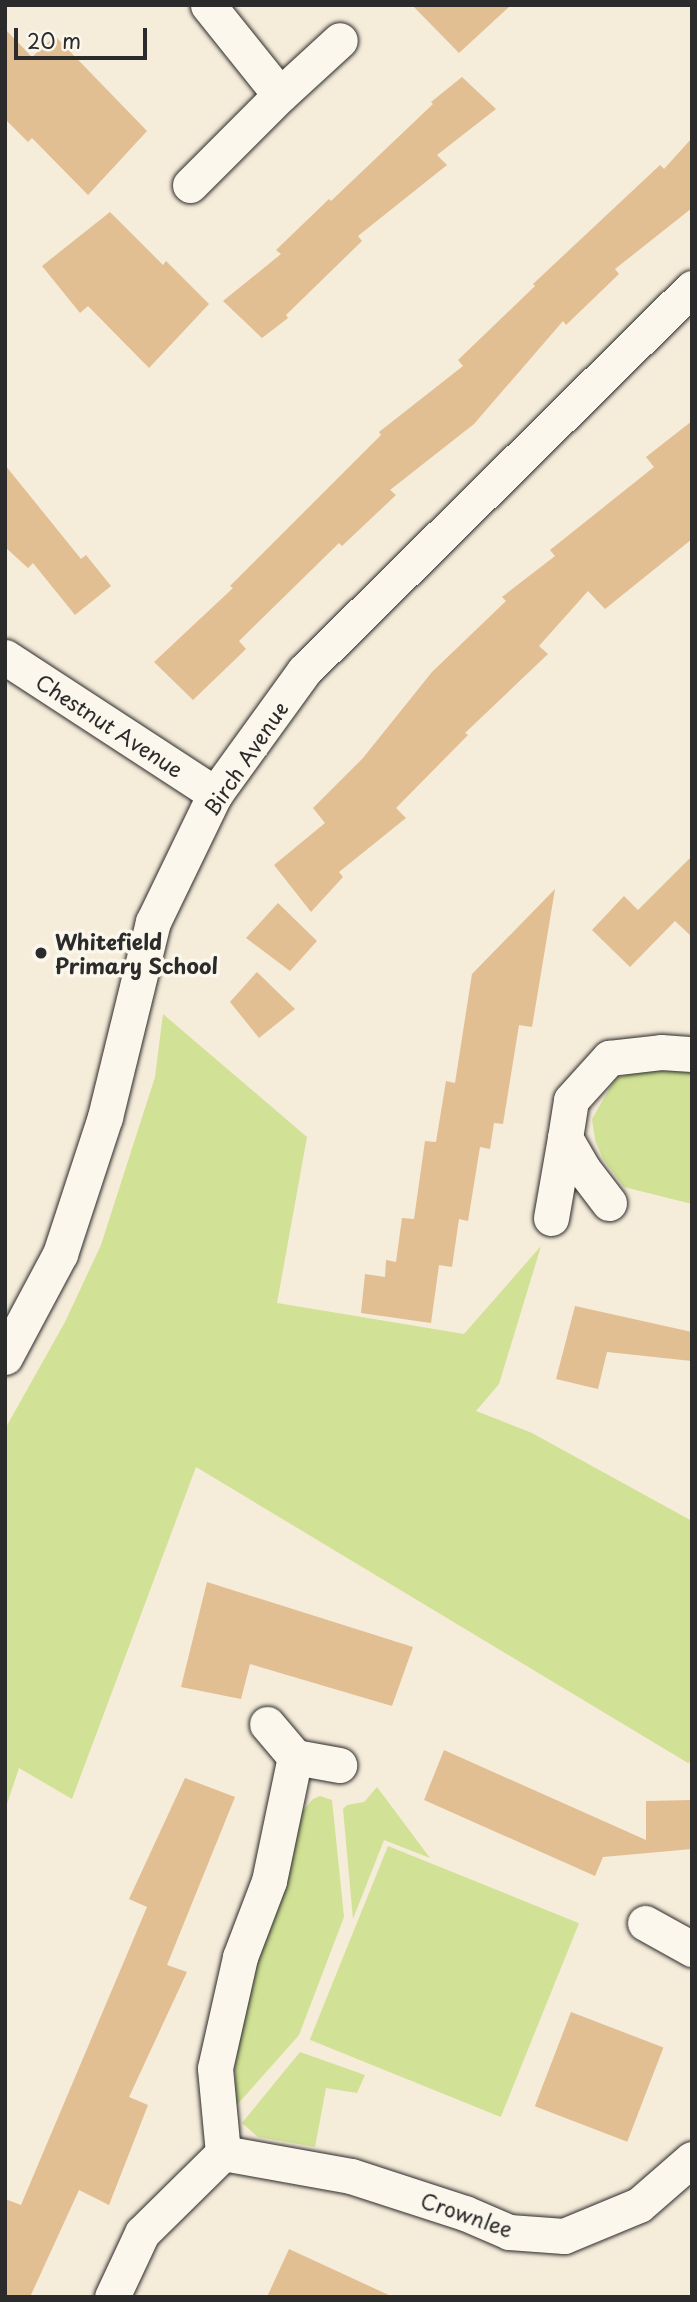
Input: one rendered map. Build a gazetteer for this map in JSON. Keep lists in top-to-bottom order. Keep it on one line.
{"streets":{"street":["Chestnut Avenue","Birch Avenue","Crownlee"]},"crossings":[["Chestnut Avenue","Birch Avenue"]],"places":["Whitefield Primary School"],"scale_bar":"20 m"}
